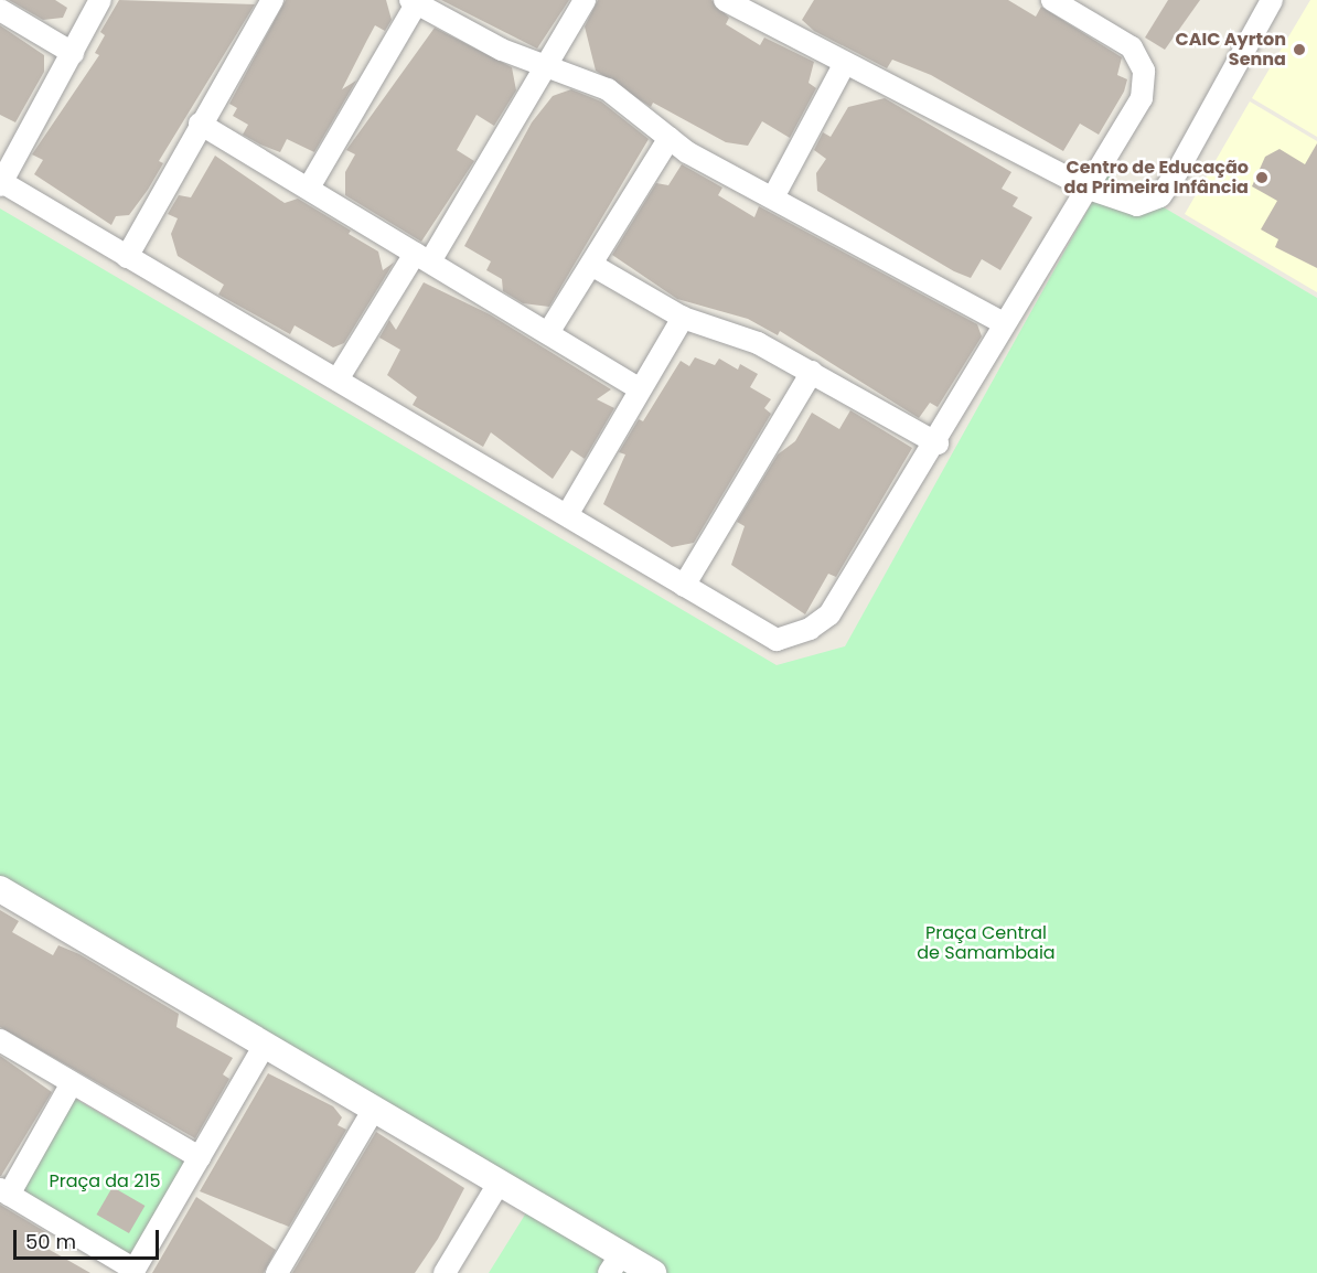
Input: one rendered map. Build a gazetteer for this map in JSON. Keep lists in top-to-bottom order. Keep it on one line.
{"parks":["Praça Central de Samambaia","Praça da 215"],"places":["CAIC Ayrton Senna","Centro de Educação da Primeira Infância"],"scale_bar":"50 m"}
